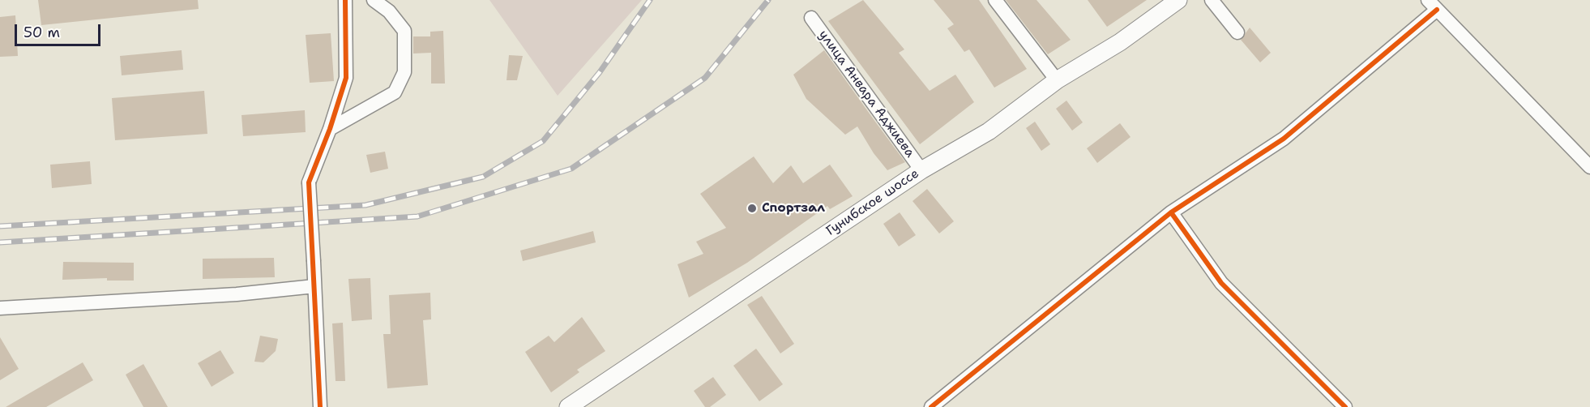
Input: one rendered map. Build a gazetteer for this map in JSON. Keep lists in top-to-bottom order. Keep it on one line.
{"streets":{"main road":["Гунибское шоссе"],"street":["улица Анвара Аджиева"]},"crossings":[["улица Анвара Аджиева","Гунибское шоссе"]],"places":["Спортзал"],"scale_bar":"50 m"}
